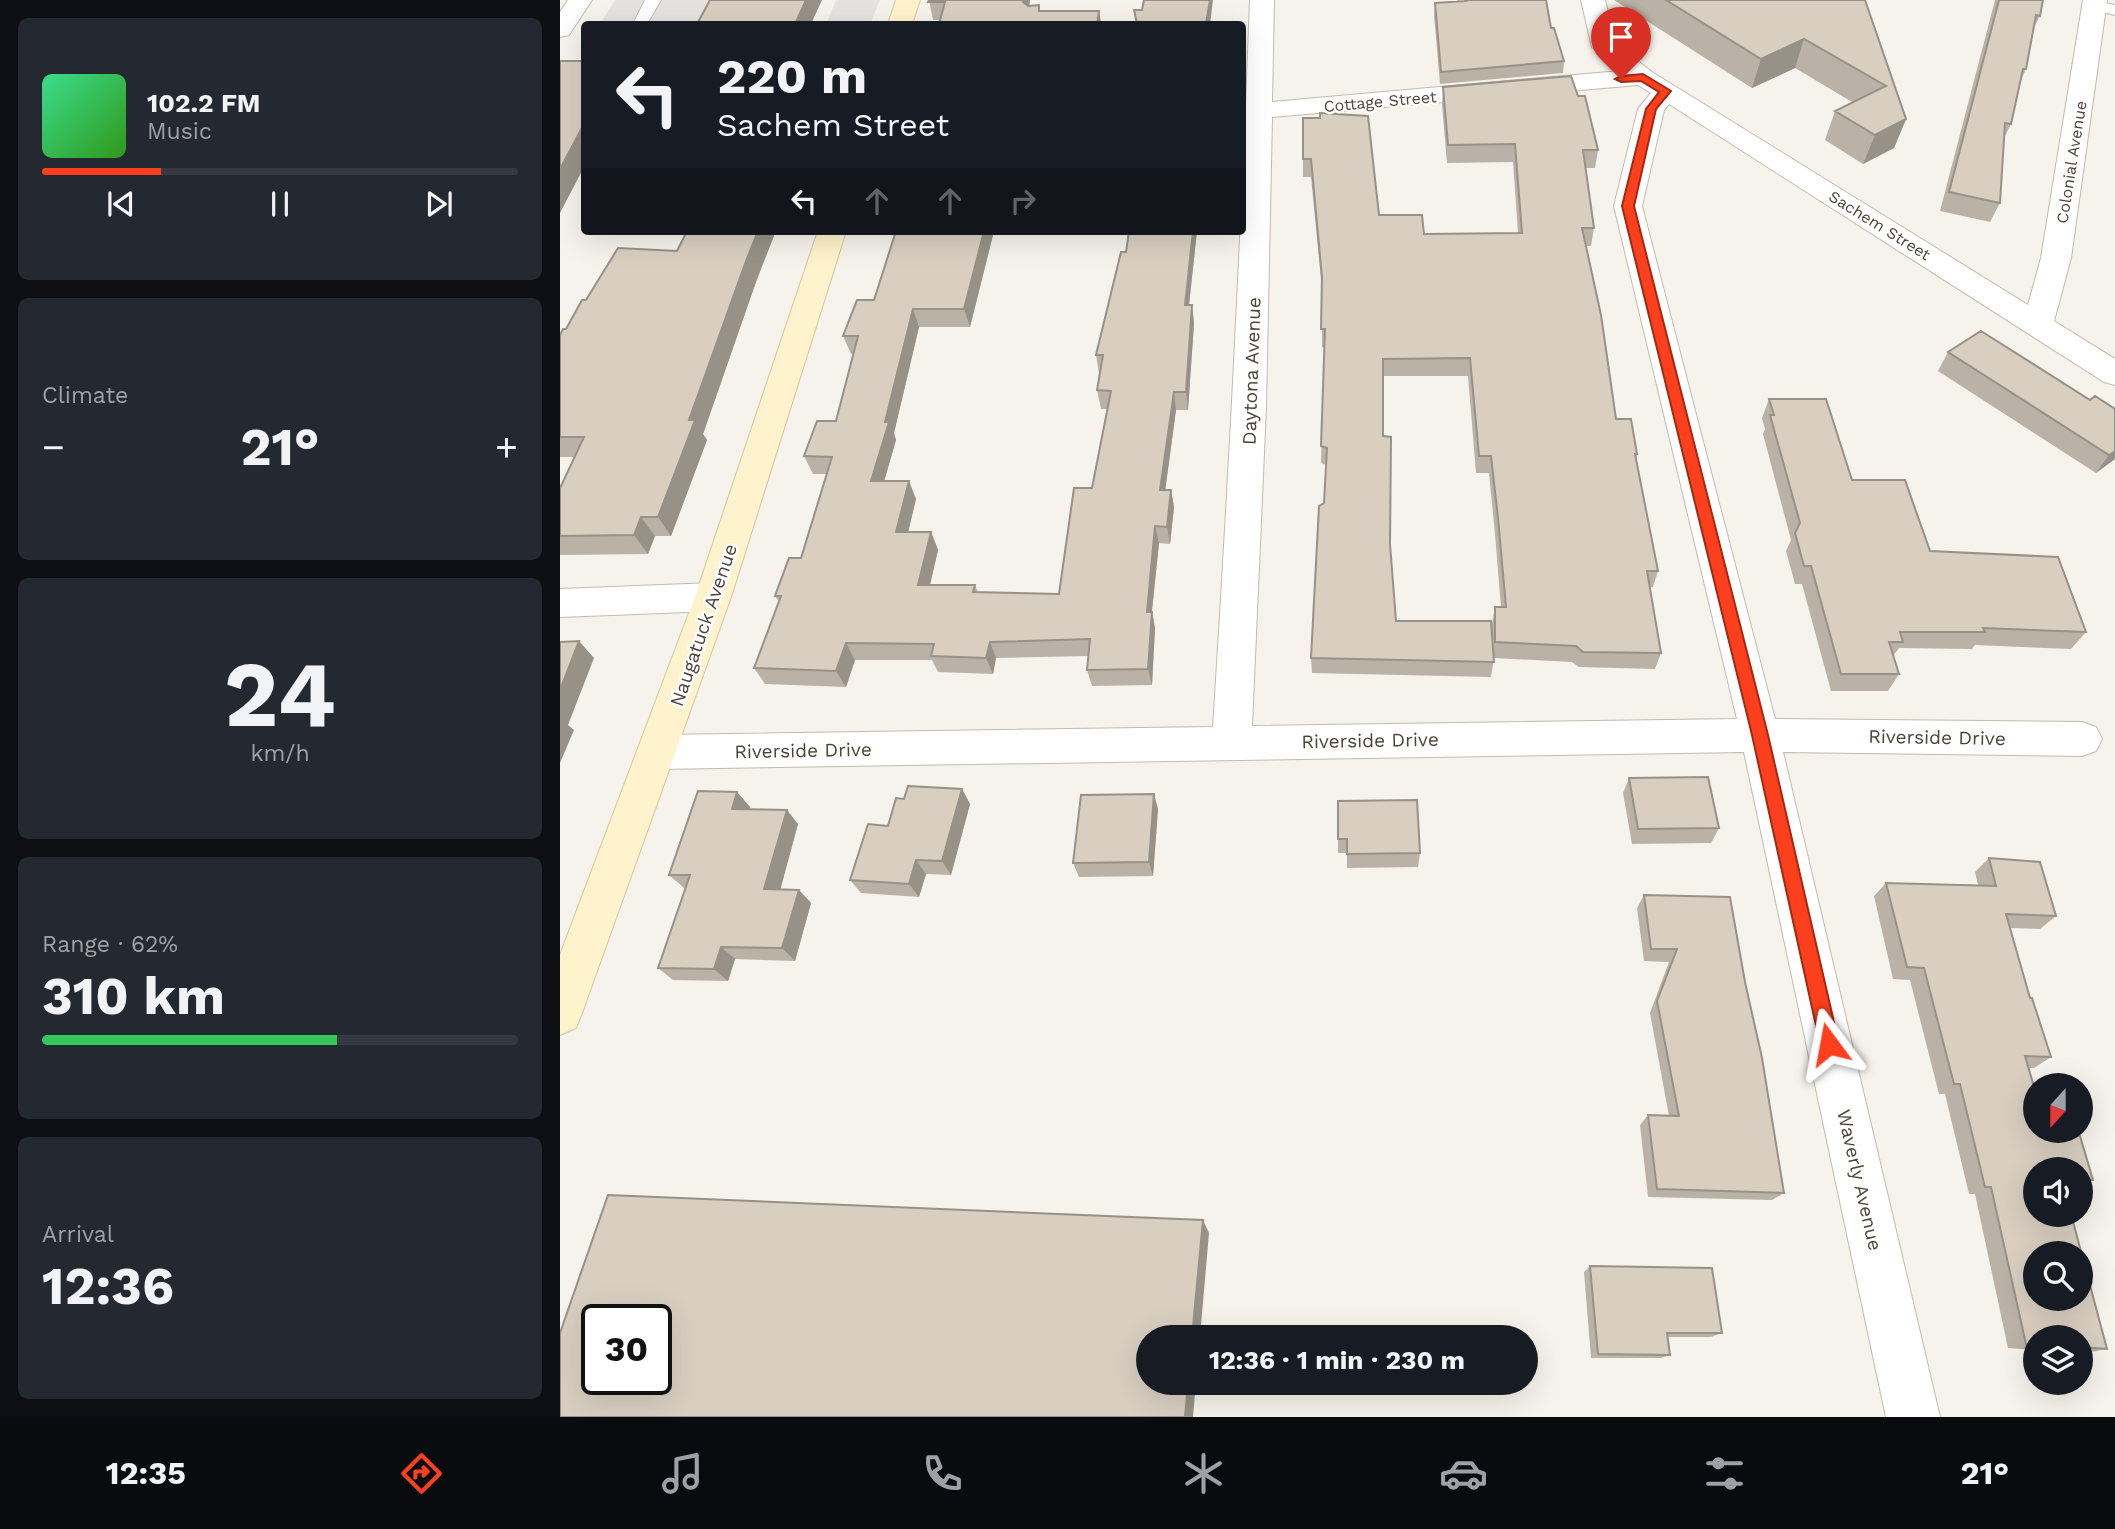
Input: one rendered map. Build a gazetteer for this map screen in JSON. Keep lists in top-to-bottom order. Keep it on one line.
{"streets":{"main road":["Naugatuck Avenue"],"street":["Cottage Street","Colonial Avenue","Sachem Street","Daytona Avenue","Riverside Drive","Waverly Avenue"]},"crossings":[["Cottage Street","Sachem Street"],["Cottage Street","Daytona Avenue"],["Cottage Street","Waverly Avenue"],["Colonial Avenue","Sachem Street"],["Sachem Street","Waverly Avenue"],["Daytona Avenue","Riverside Drive"],["Naugatuck Avenue","Riverside Drive"],["Riverside Drive","Waverly Avenue"]],"north":"bottom","page":{"turn":["220 m","Sachem Street"],"song":["102.2 FM","Music"],"tile":["Climate",["24","km/h"],["Range · 62%","310 km"],["Arrival","12:36"]],"heat":["−","21°","+"],"limit":"30","trip":"12:36 · 1 min · 230 m","tabs":["12:35","21°"]}}
